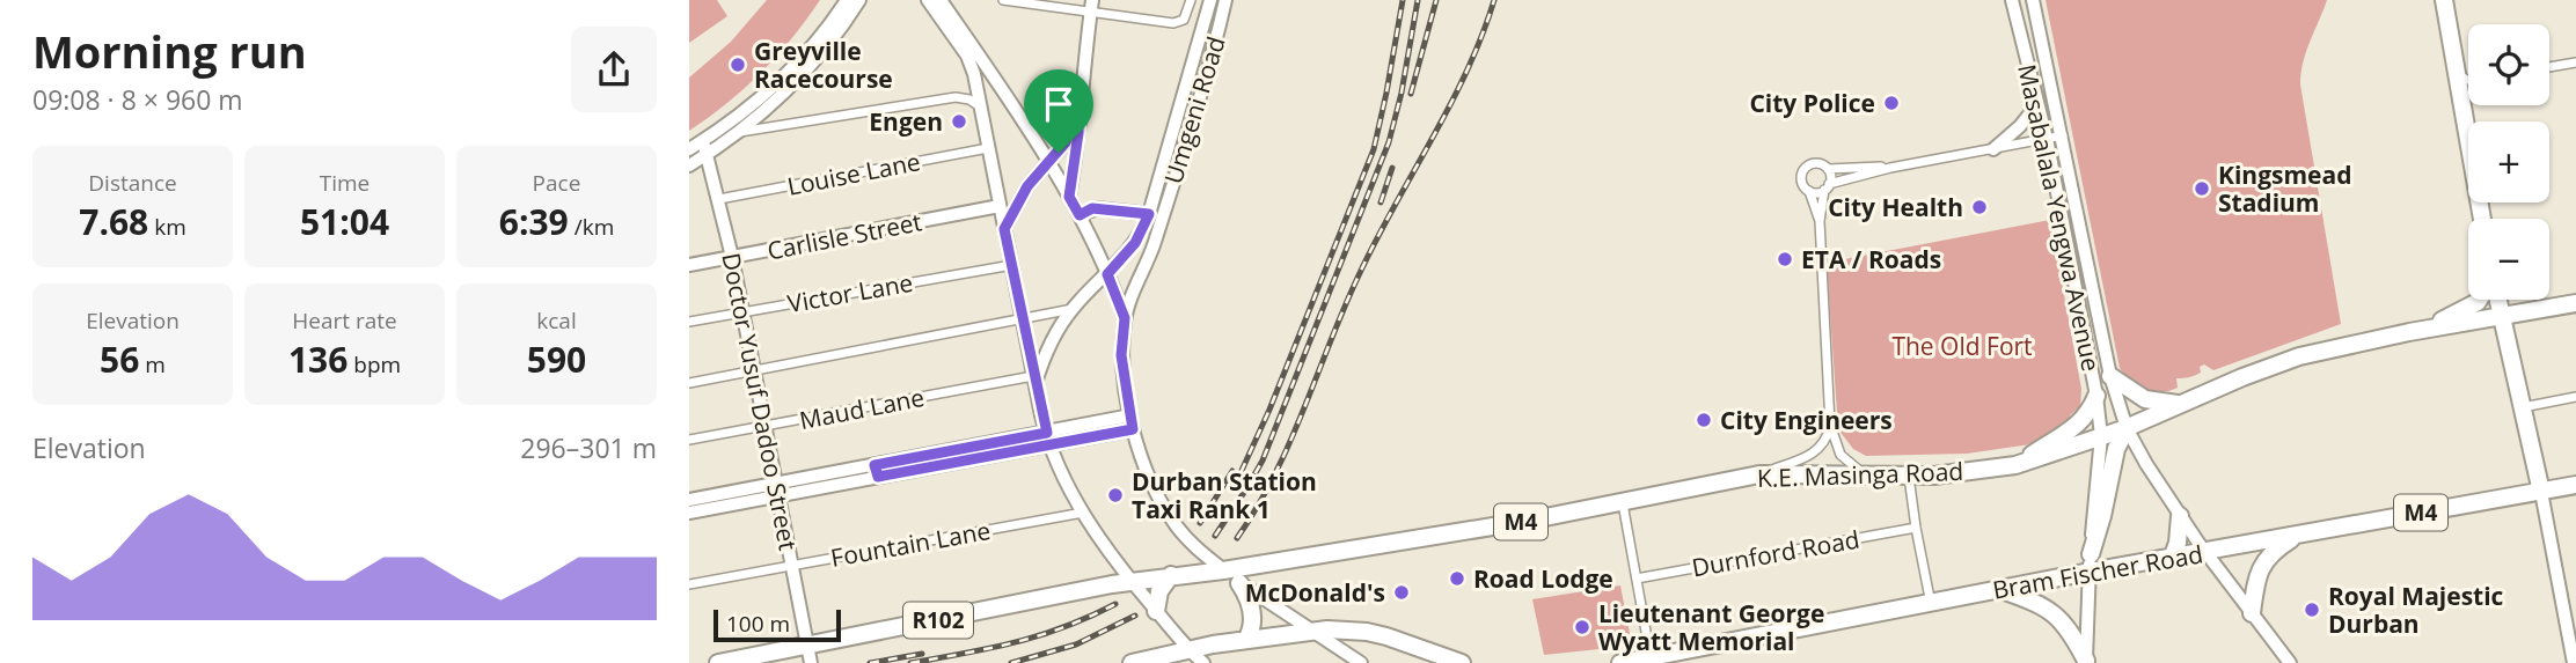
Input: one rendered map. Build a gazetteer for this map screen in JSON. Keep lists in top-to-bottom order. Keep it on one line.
{"streets":{"highway":["K.E. Masinga Road","M4","Bram Fischer Road","R102"],"main road":["Umgeni Road","Masabalala Yengwa Avenue","Carlisle Street","Doctor Yusuf Dadoo Street"],"street":["Louise Lane","Victor Lane","Maud Lane","Fountain Lane","Durnford Road"]},"crossings":[["Umgeni Road","Maud Lane"],["Umgeni Road","K.E. Masinga Road"],["Umgeni Road","R102"],["Louise Lane","Doctor Yusuf Dadoo Street"],["Masabalala Yengwa Avenue","K.E. Masinga Road"],["Masabalala Yengwa Avenue","Bram Fischer Road"],["Carlisle Street","Doctor Yusuf Dadoo Street"],["Victor Lane","Doctor Yusuf Dadoo Street"],["Doctor Yusuf Dadoo Street","Maud Lane"],["Doctor Yusuf Dadoo Street","Fountain Lane"],["Doctor Yusuf Dadoo Street","R102"],["K.E. Masinga Road","R102"]],"parks":["The Old Fort"],"places":["Greyville Racecourse","City Police","Engen","Kingsmead Stadium","City Health","ETA / Roads","City Engineers","Durban Station Taxi Rank 1","Road Lodge","McDonald's","Royal Majestic Durban","Lieutenant George Wyatt Memorial"],"scale_bar":"100 m","page":{"heading":["Morning run","09:08 · 8 × 960 m"],"map_buttons":["+","−"],"stats":[["Distance","7.68 km"],["Time","51:04"],["Pace","6:39 /km"],["Elevation","56 m"],["Heart rate","136 bpm"],["kcal","590"]],"chart":["Elevation","296–301 m"],"scale":"100 m"}}
